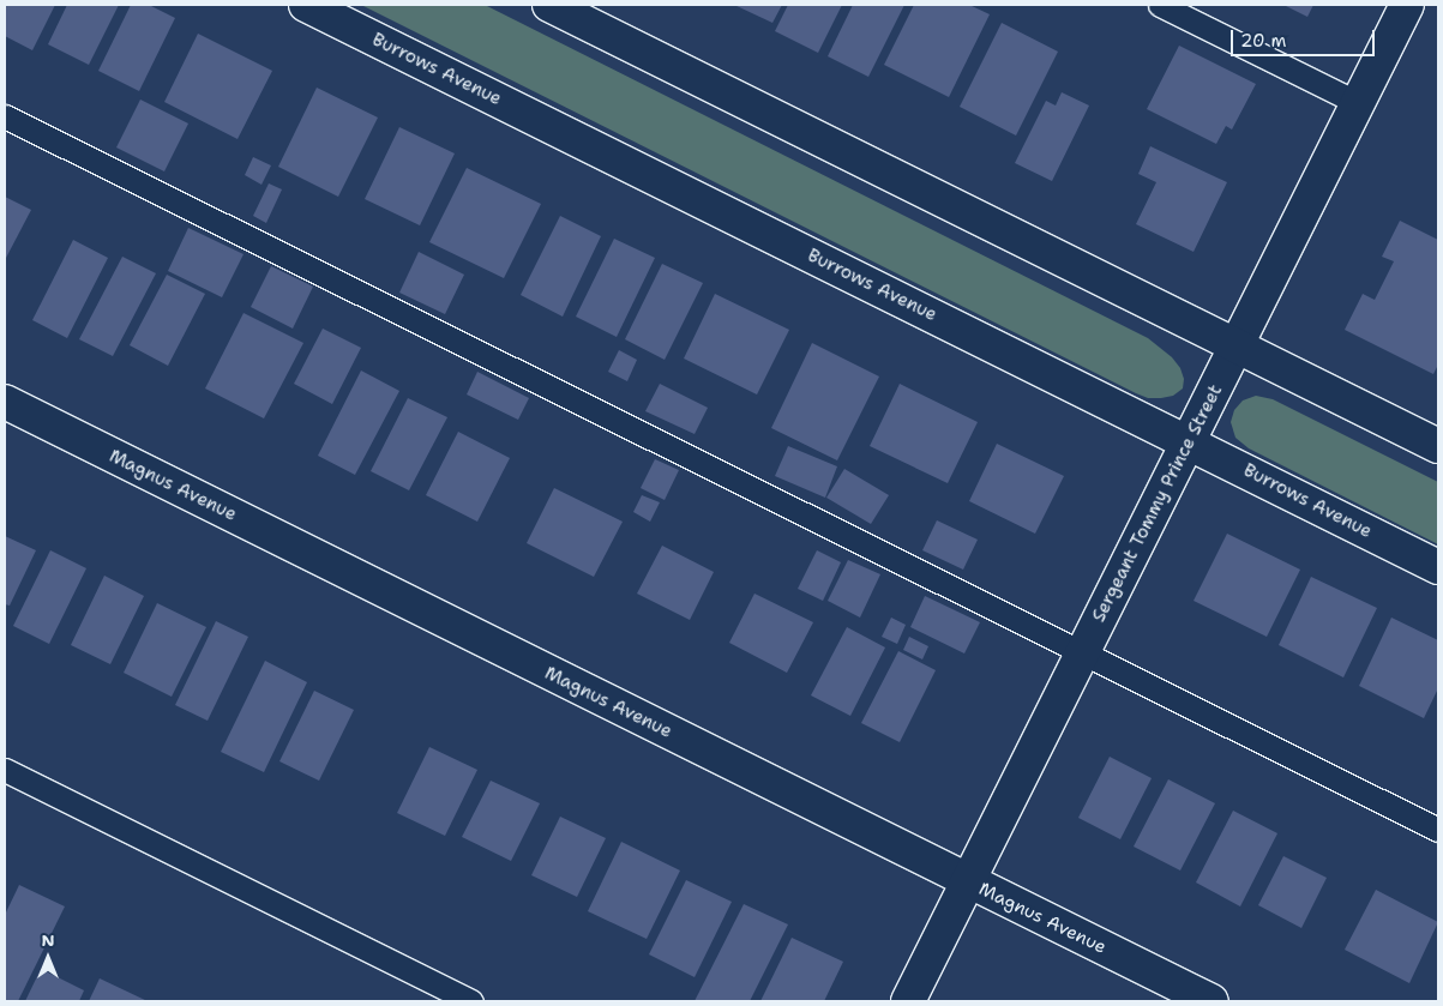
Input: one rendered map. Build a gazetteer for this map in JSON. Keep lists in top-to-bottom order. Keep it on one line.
{"streets":{"street":["Burrows Avenue","Magnus Avenue","Sergeant Tommy Prince Street"]},"crossings":[["Burrows Avenue","Sergeant Tommy Prince Street"],["Magnus Avenue","Sergeant Tommy Prince Street"]],"scale_bar":"20 m","north":"top"}
